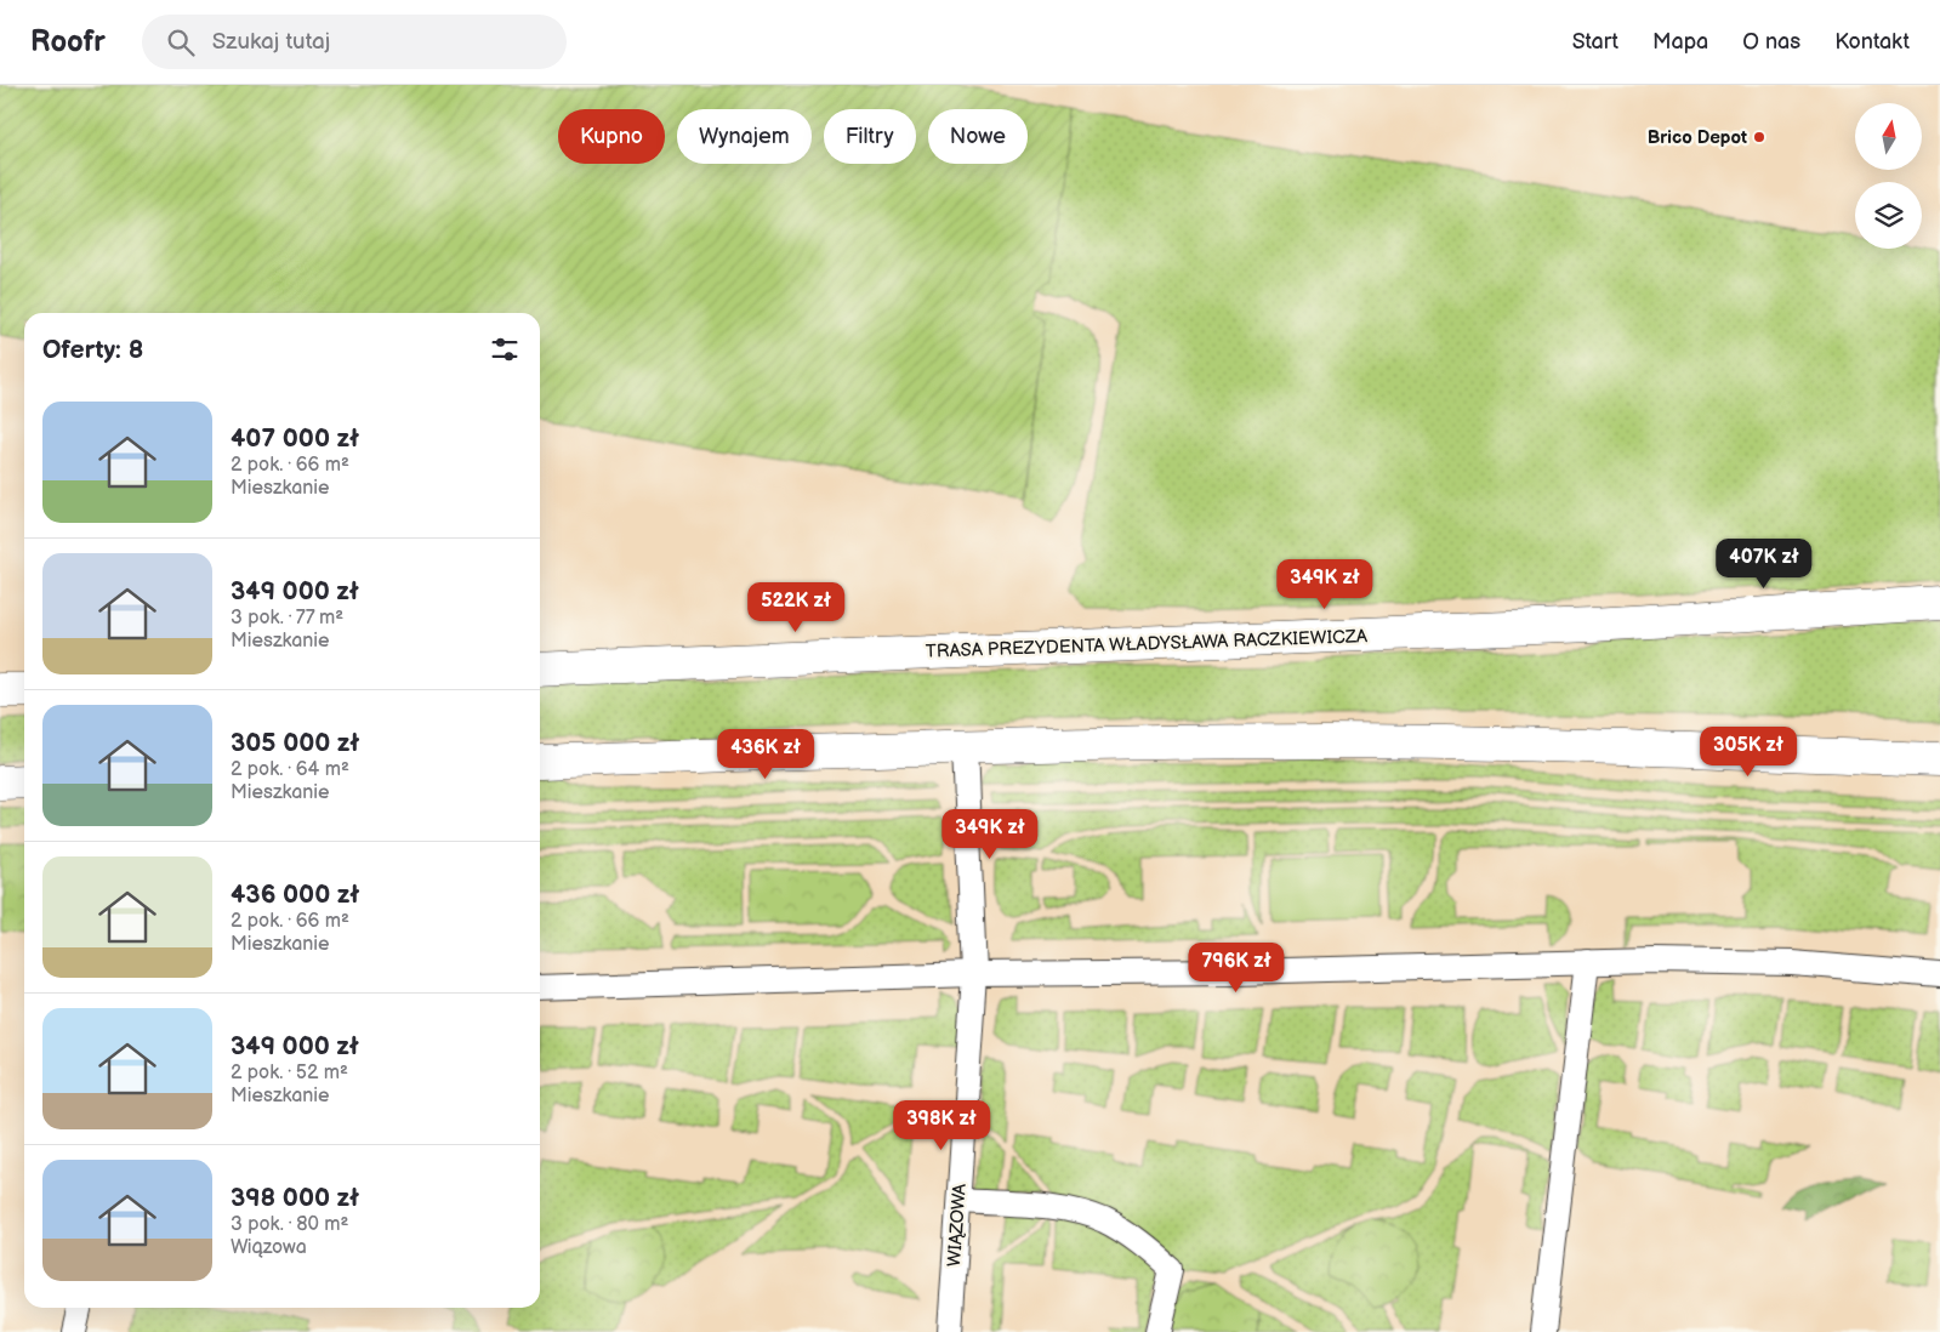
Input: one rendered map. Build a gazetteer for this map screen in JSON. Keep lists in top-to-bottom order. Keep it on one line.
{"streets":{"main road":["TRASA PREZYDENTA WŁADYSŁAWA RACZKIEWICZA"],"street":["WIĄZOWA"]},"places":["Brico Depot"],"north":"top","page":{"header":"Roofr","search":"Szukaj tutaj","nav":["Start","Mapa","O nas","Kontakt"],"chip":["Kupno","Wynajem","Filtry","Nowe"],"heading":"Oferty: 8","list":[{"name":"407 000 zł","note":"2 pok. · 66 m² · Mieszkanie"},{"name":"349 000 zł","note":"3 pok. · 77 m² · Mieszkanie"},{"name":"305 000 zł","note":"2 pok. · 64 m² · Mieszkanie"},{"name":"436 000 zł","note":"2 pok. · 66 m² · Mieszkanie"},{"name":"349 000 zł","note":"2 pok. · 52 m² · Mieszkanie"},{"name":"398 000 zł","note":"3 pok. · 80 m² · Wiązowa"}],"price":["407K zł","349K zł","522K zł","305K zł","436K zł","349K zł","796K zł","398K zł"]}}
